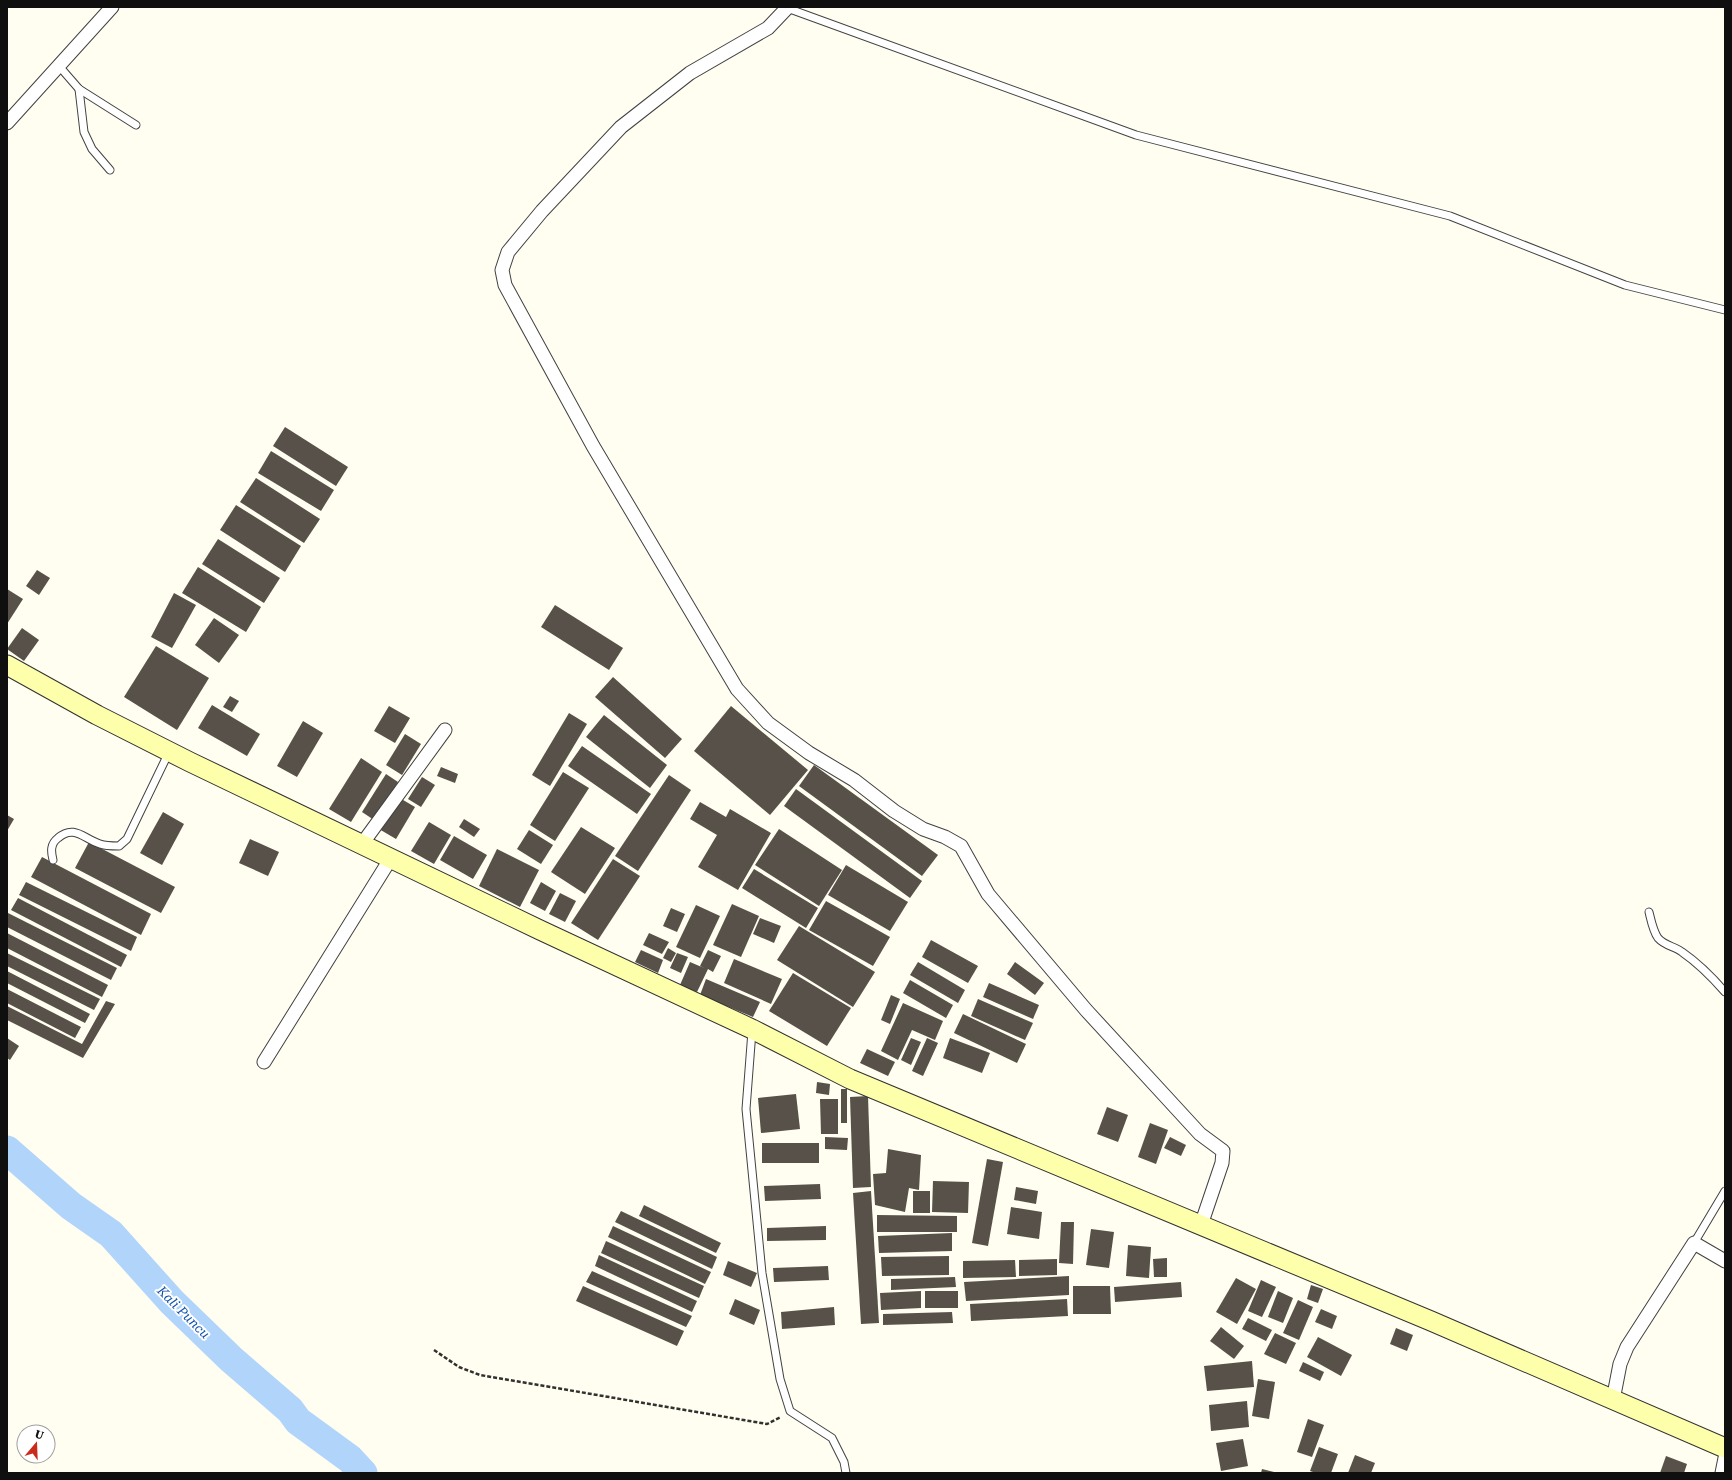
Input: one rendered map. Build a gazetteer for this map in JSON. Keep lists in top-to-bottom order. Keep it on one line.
{"water":["Kali Puncu"],"north":"top"}
